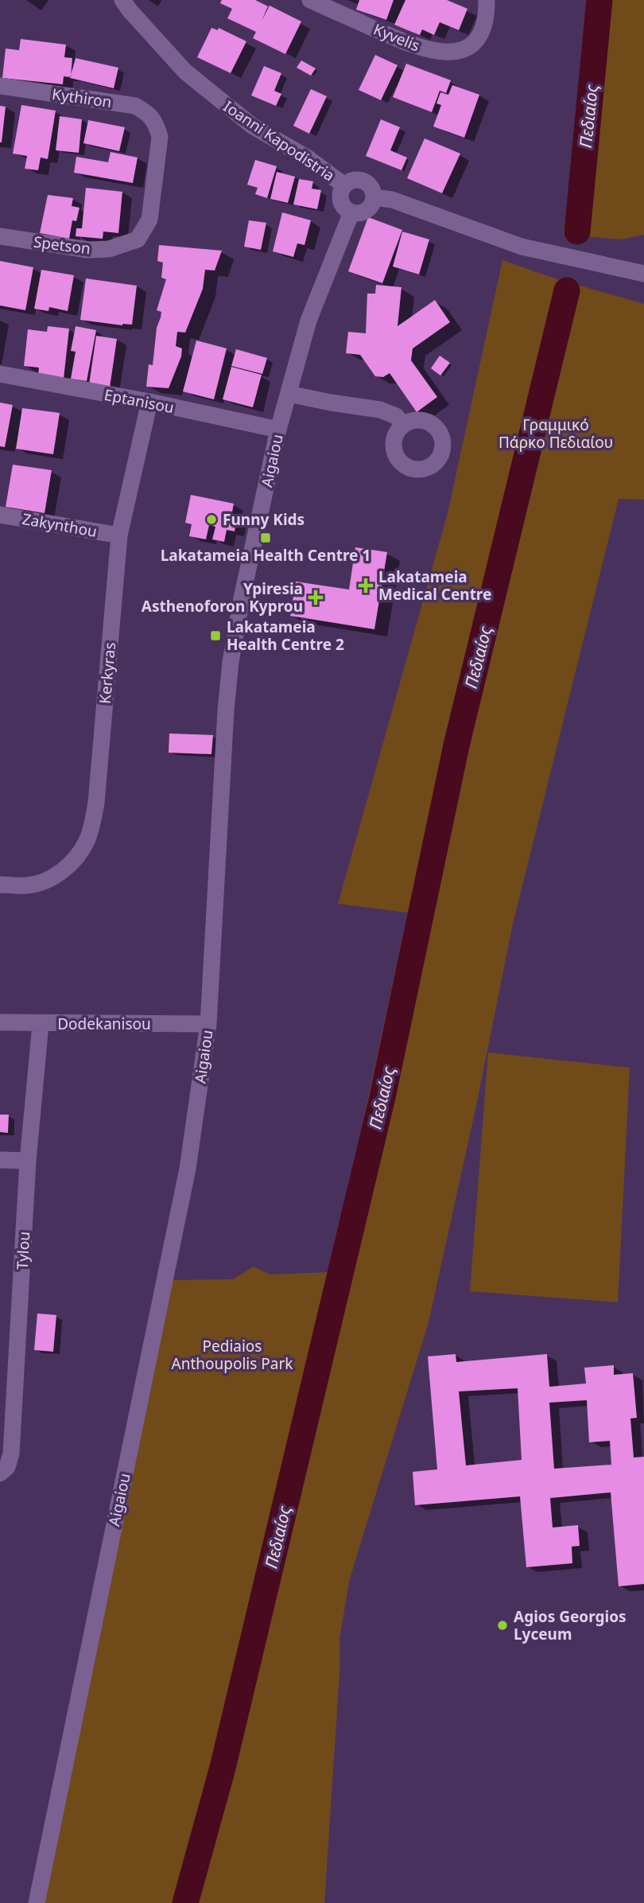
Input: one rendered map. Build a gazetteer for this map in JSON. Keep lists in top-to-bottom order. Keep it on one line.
{"streets":{"street":["Kyvelis","Kythiron","Ioanni Kapodistria","Spetson","Eptanisou","Aigaiou","Zakynthou","Kerkyras","Dodekanisou","Tylou"]},"crossings":[["Kythiron","Spetson"],["Ioanni Kapodistria","Aigaiou"],["Eptanisou","Aigaiou"],["Eptanisou","Kerkyras"],["Aigaiou","Dodekanisou"],["Zakynthou","Kerkyras"],["Dodekanisou","Tylou"]],"water":["Πεδιαίος"],"parks":["Γραμμικό Πάρκο Πεδιαίου","Pediaios Anthoupolis Park"],"places":{"other":["Funny Kids","Agios Georgios Lyceum"],"transit":["Lakatameia Health Centre 1","Lakatameia Health Centre 2"],"health":["Lakatameia Medical Centre","Ypiresia Asthenoforon Kyprou"]}}
